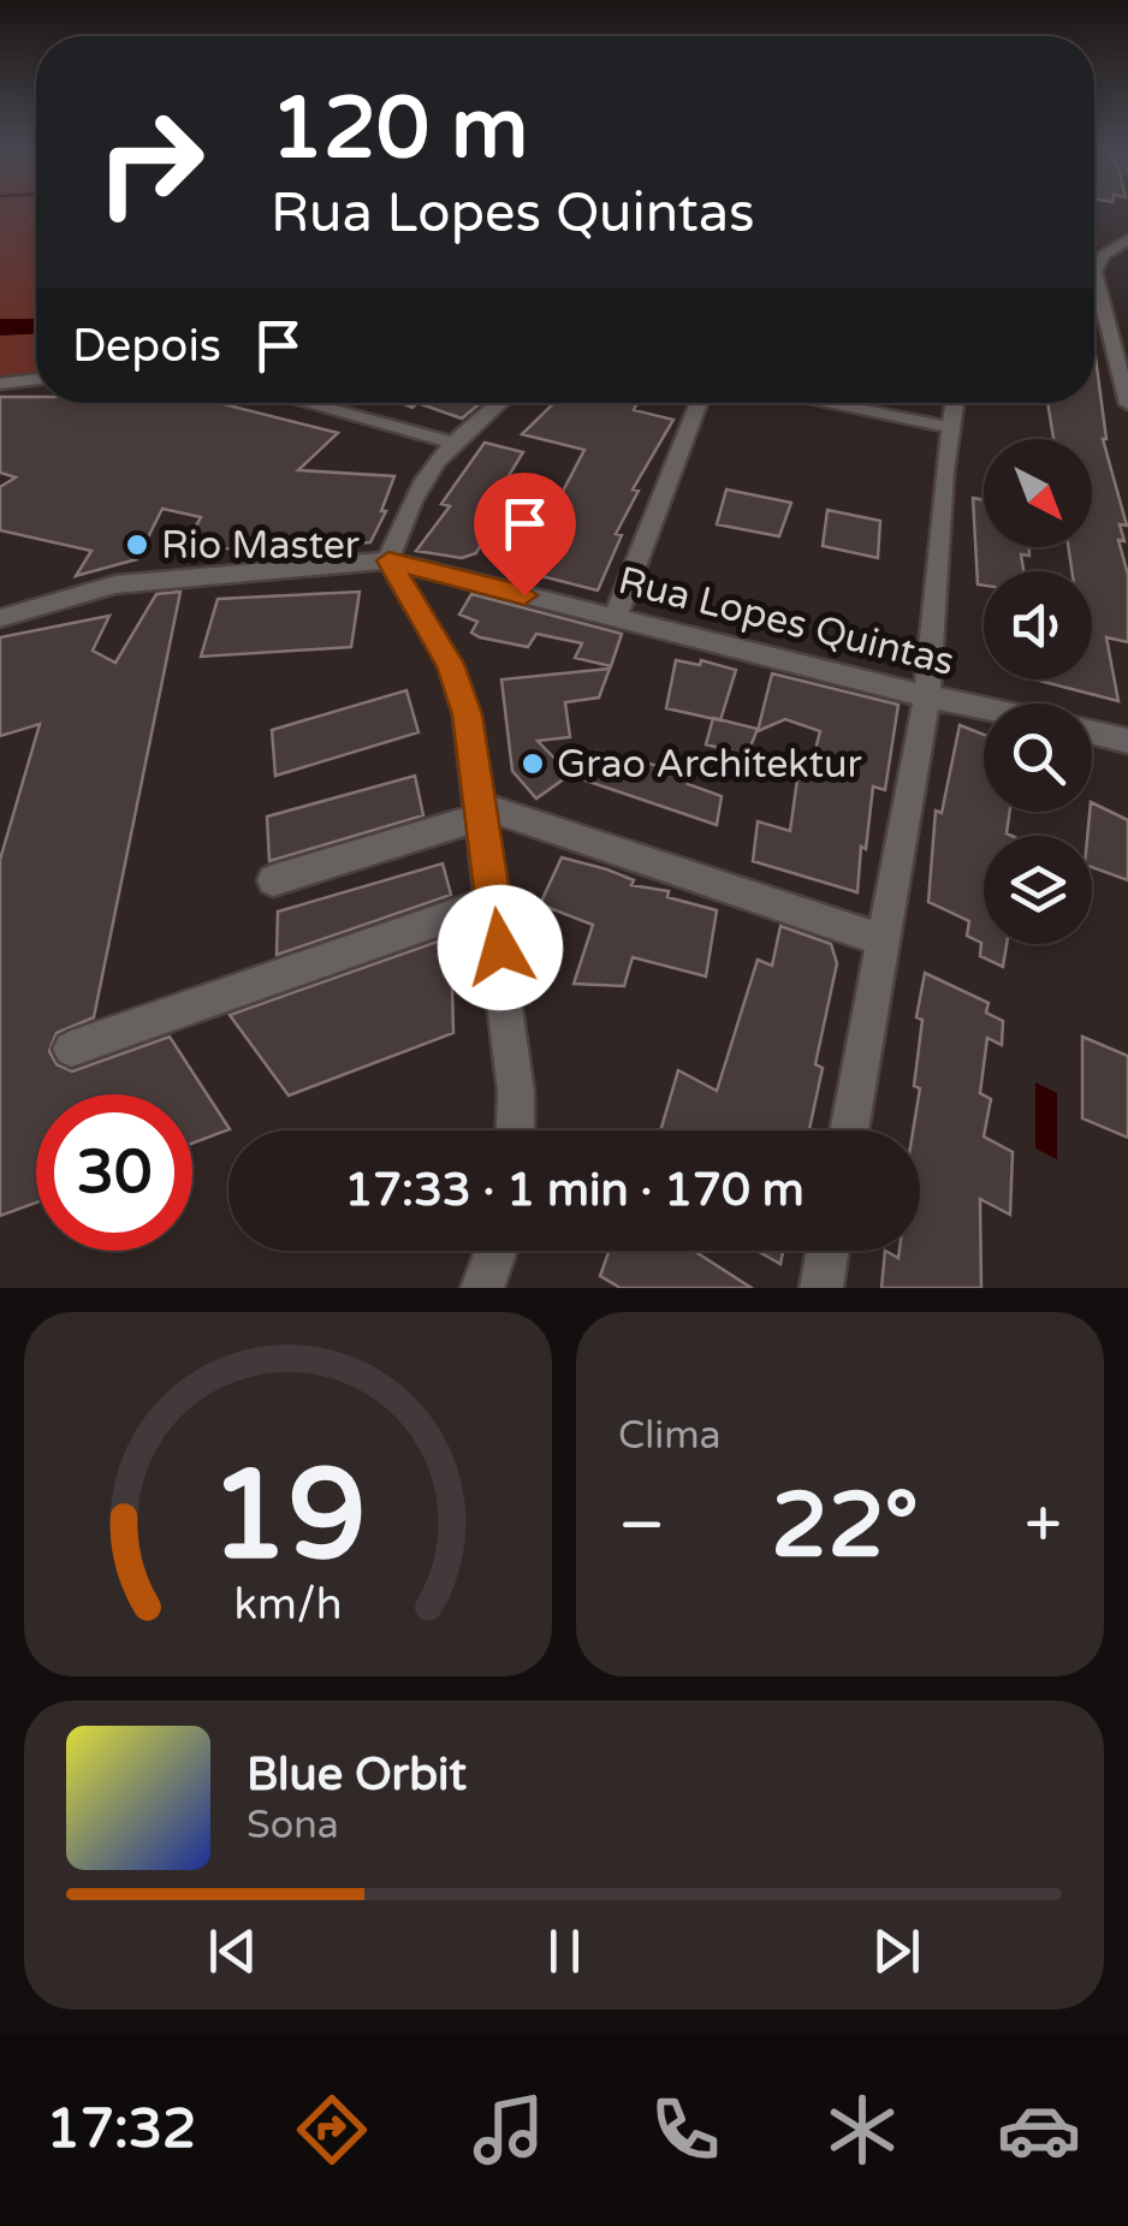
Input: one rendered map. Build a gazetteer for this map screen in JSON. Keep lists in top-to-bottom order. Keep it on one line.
{"streets":{"street":["Rua Lopes Quintas"]},"places":["Rio Master","Grao Architektur"],"north":"bottom right","page":{"turn":["120 m","Rua Lopes Quintas"],"then":"Depois","limit":"30","trip":"17:33 · 1 min · 170 m","tile":"Clima","heat":["−","22°","+"],"song":["Blue Orbit","Sona"],"tabs":"17:32","gauge":["19","km/h"]}}
